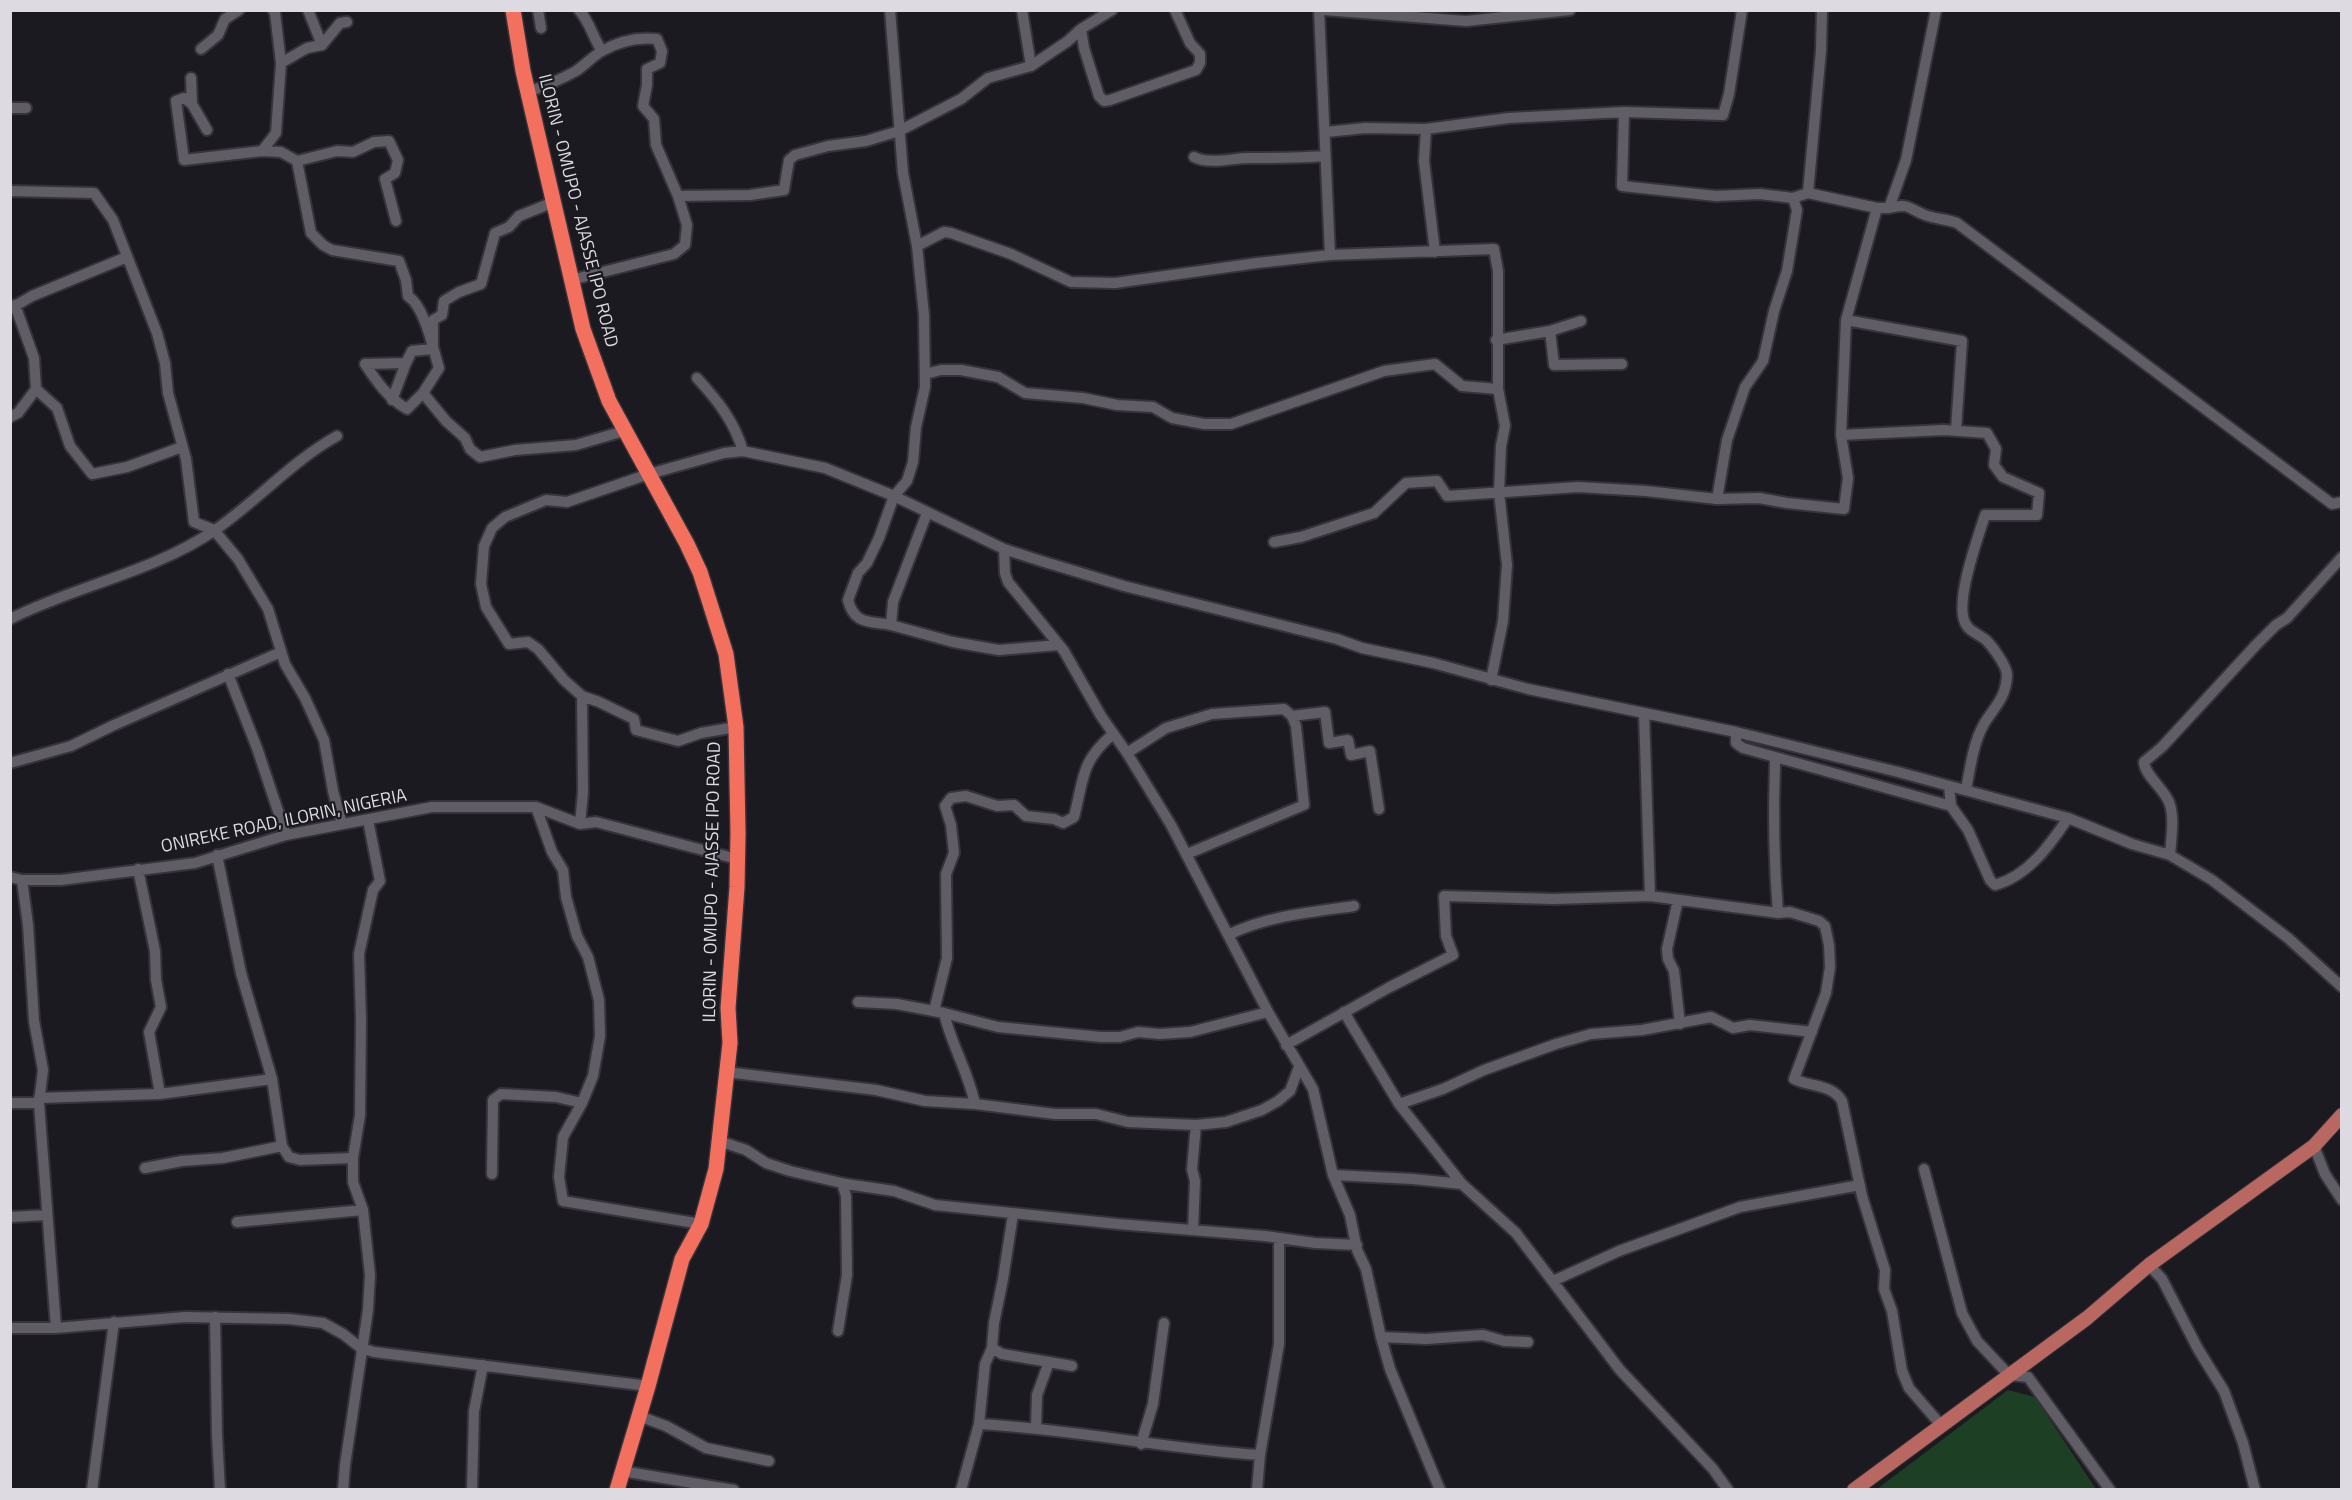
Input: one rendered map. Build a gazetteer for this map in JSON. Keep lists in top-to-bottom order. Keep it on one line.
{"streets":{"highway":["ILORIN - OMUPO - AJASSE IPO ROAD"],"street":["ONIREKE ROAD, ILORIN, NIGERIA"]},"crossings":[["ILORIN - OMUPO - AJASSE IPO ROAD","ONIREKE ROAD, ILORIN, NIGERIA"]]}
